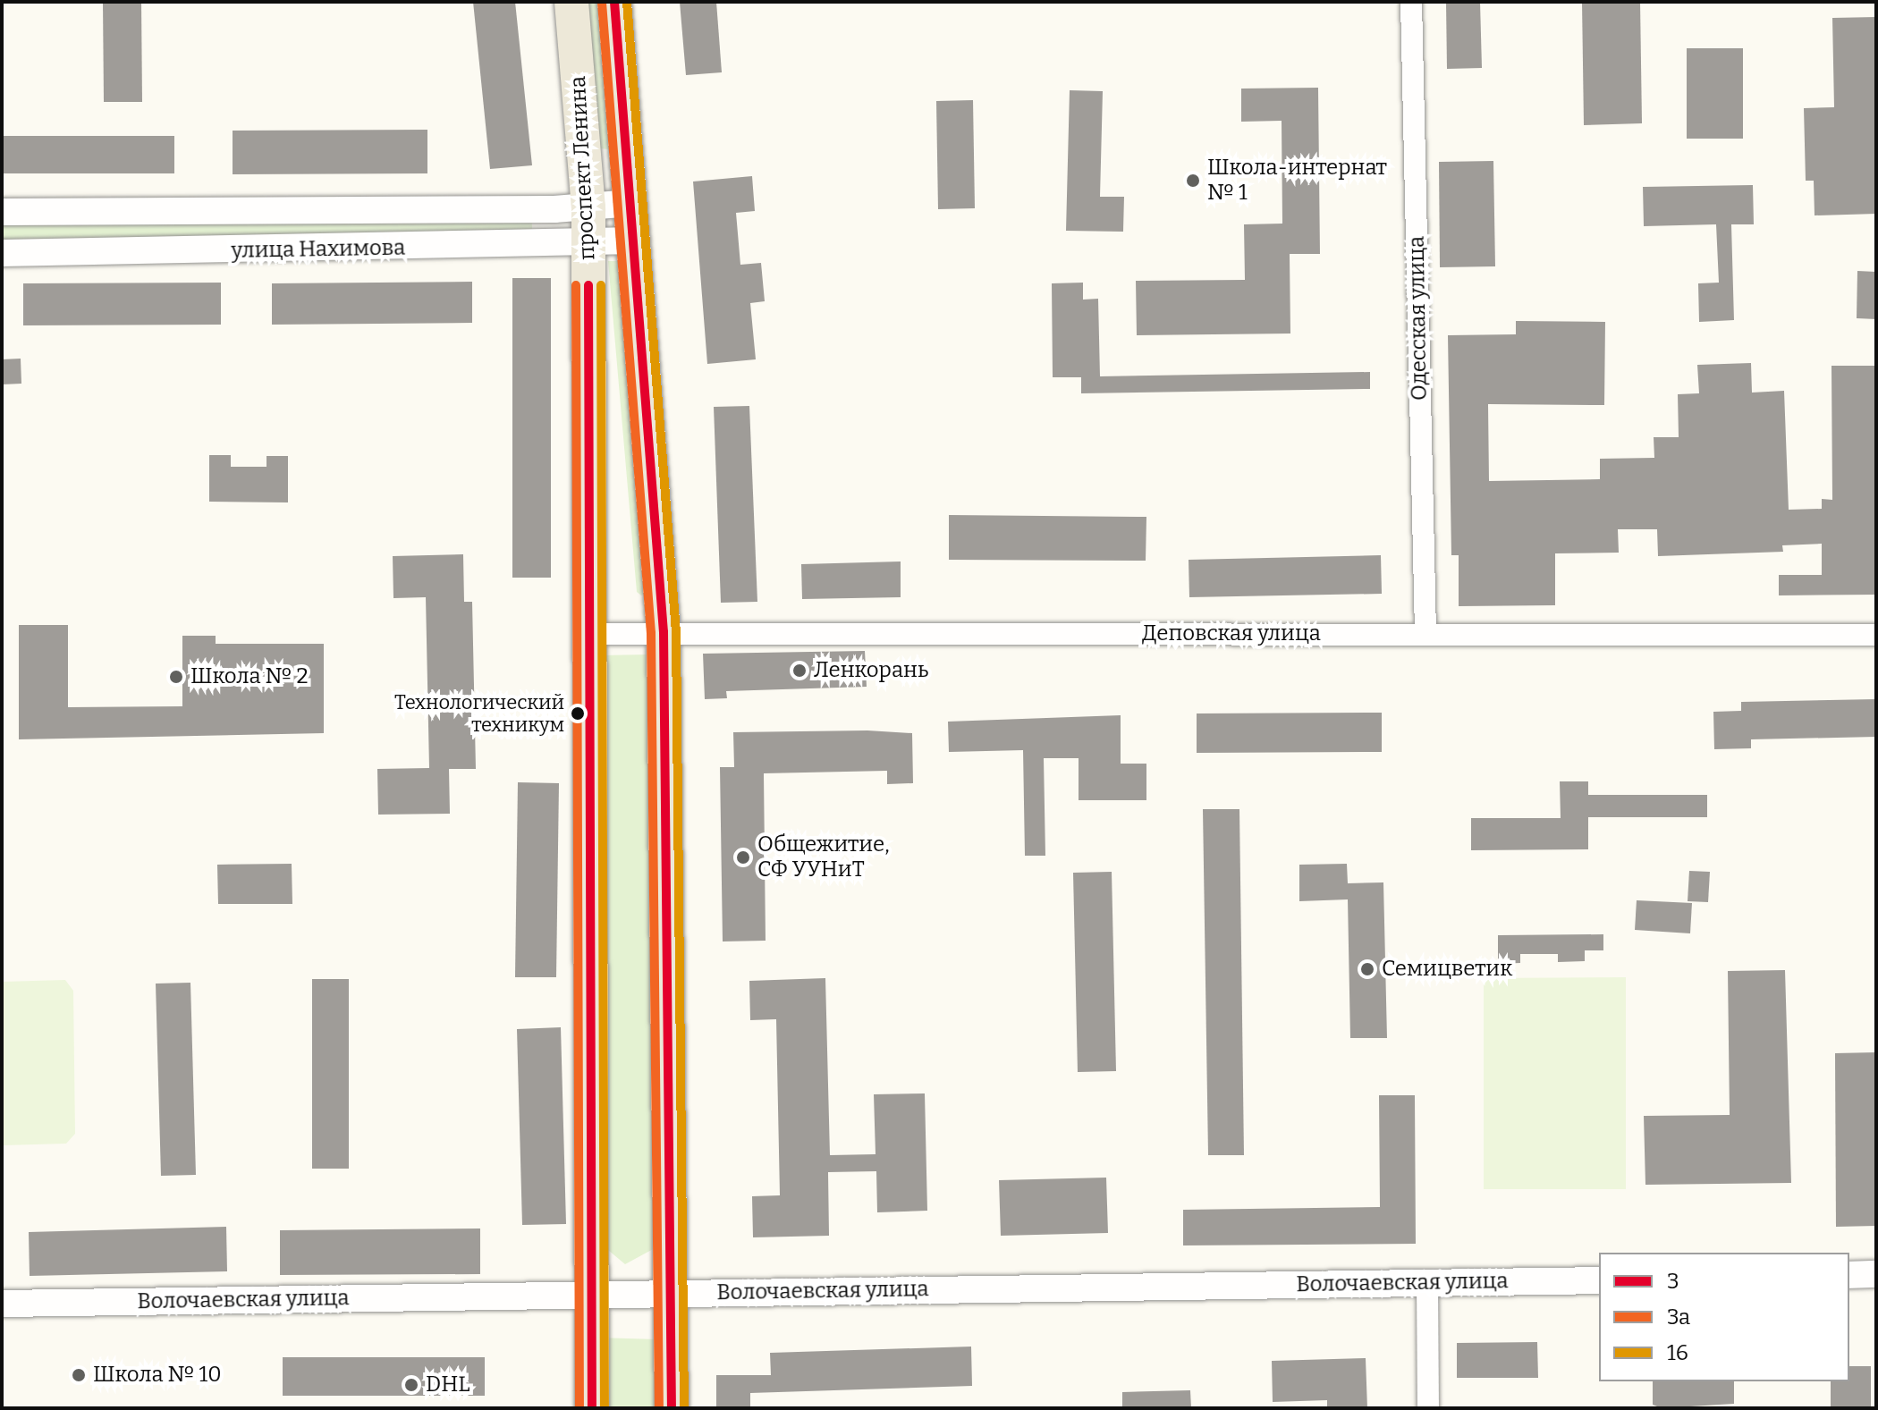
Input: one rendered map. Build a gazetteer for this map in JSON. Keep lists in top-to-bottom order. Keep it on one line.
{"streets":{"main road":["проспект Ленина"],"street":["улица Нахимова","Одесская улица","Деповская улица","Волочаевская улица"]},"crossings":[["проспект Ленина","улица Нахимова"],["проспект Ленина","Деповская улица"],["проспект Ленина","Волочаевская улица"],["Одесская улица","Деповская улица"]],"places":["Школа-интернат № 1","Ленкорань","Школа № 2","Технологический техникум","Общежитие, СФ УУНиТ","Семицветик","Школа № 10","DHL"],"lines":["transit line 3","transit line 16","transit line 3а"],"legend":["3","3а","16"]}
